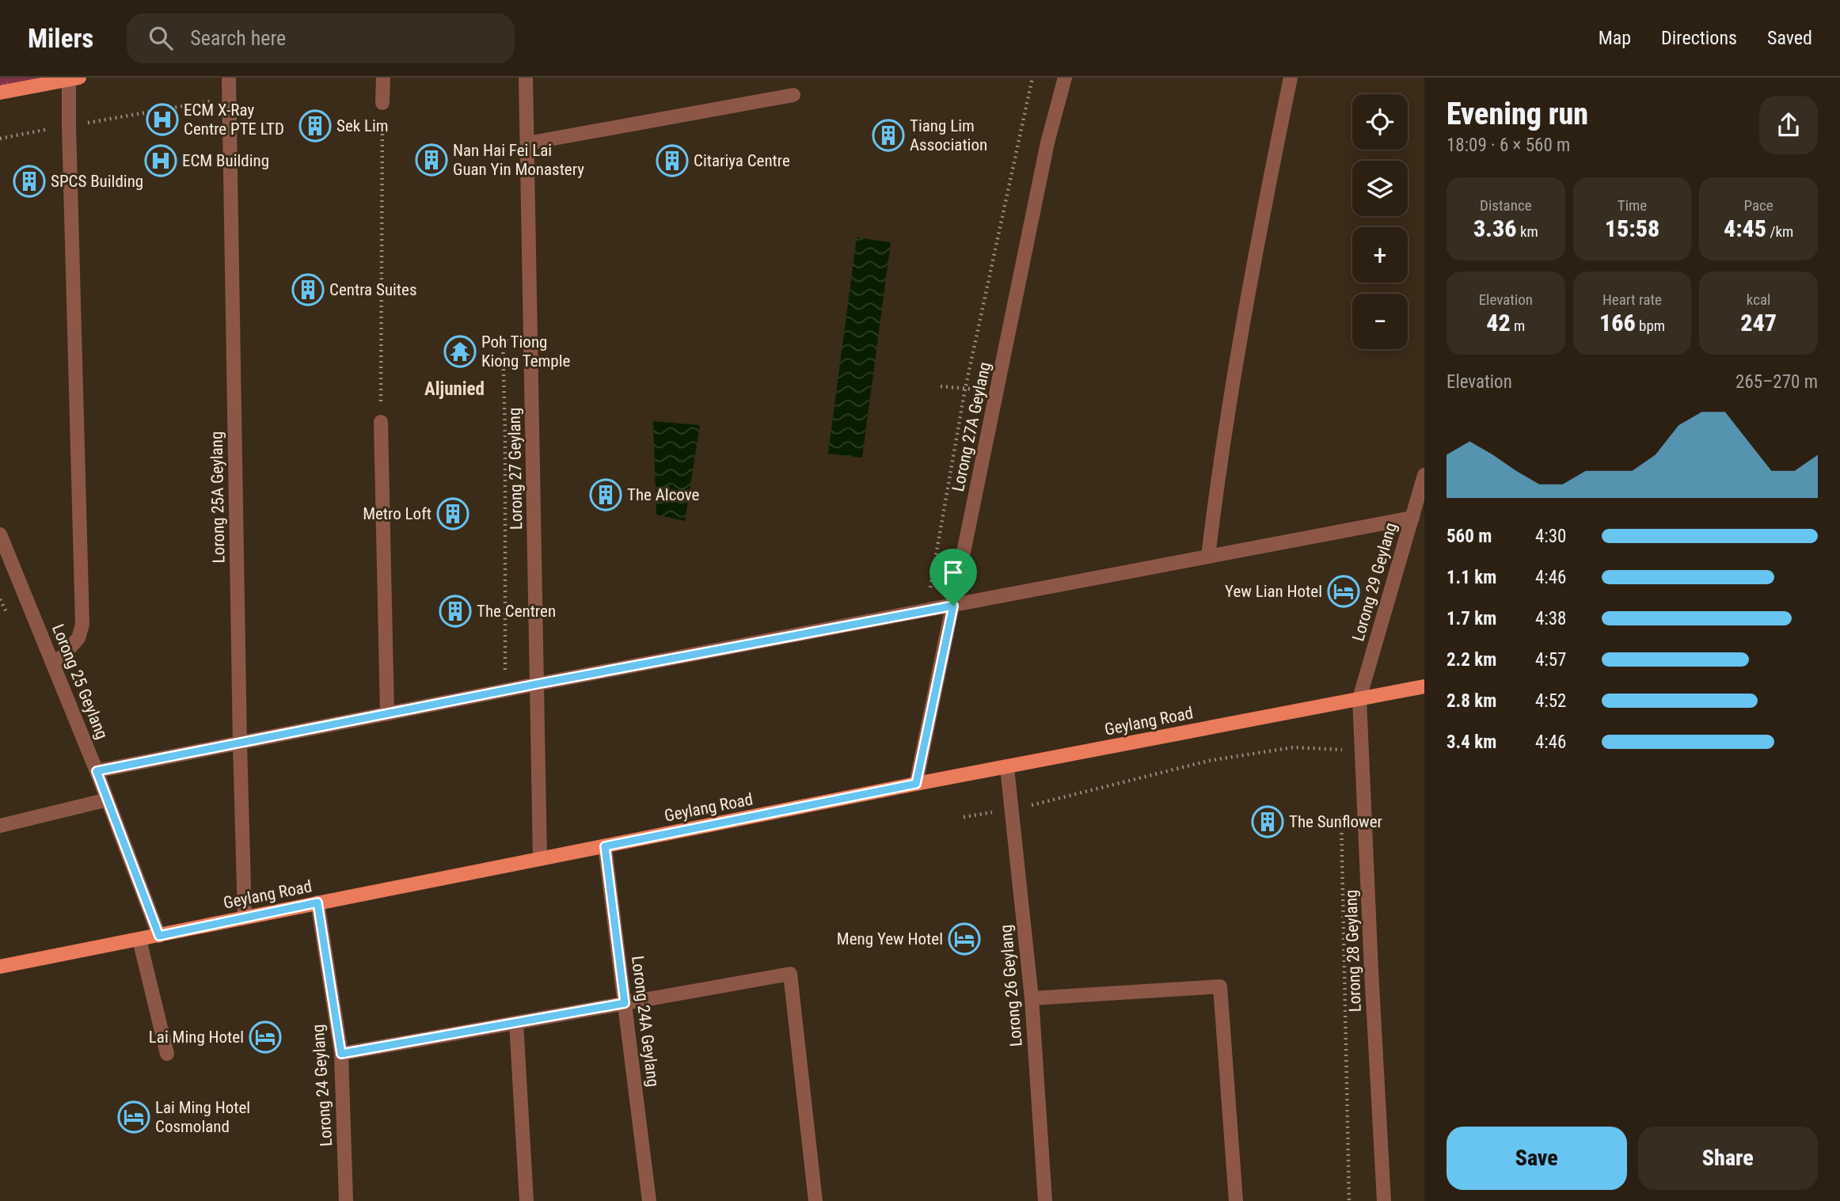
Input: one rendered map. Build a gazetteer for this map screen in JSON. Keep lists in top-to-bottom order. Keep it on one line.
{"streets":{"main road":["Geylang Road"],"street":["Lorong 27A Geylang","Lorong 27 Geylang","Lorong 25A Geylang","Lorong 29 Geylang","Lorong 25 Geylang","Lorong 28 Geylang","Lorong 26 Geylang","Lorong 24A Geylang","Lorong 24 Geylang"]},"crossings":[["Lorong 27A Geylang","Geylang Road"],["Lorong 27 Geylang","Geylang Road"],["Lorong 25A Geylang","Geylang Road"],["Lorong 29 Geylang","Geylang Road"],["Lorong 29 Geylang","Lorong 28 Geylang"],["Lorong 25 Geylang","Geylang Road"],["Geylang Road","Lorong 28 Geylang"],["Geylang Road","Lorong 26 Geylang"],["Geylang Road","Lorong 24A Geylang"],["Geylang Road","Lorong 24 Geylang"]],"districts":["Aljunied"],"places":{"hospital":["ECM X-Ray Centre PTE LTD","ECM Building"],"building":["Sek Lim","Tiang Lim Association","Nan Hai Fei Lai Guan Yin Monastery","Citariya Centre","SPCS Building","Centra Suites","The Alcove","Metro Loft","The Centren","The Sunflower"],"temple":["Poh Tiong Kiong Temple"],"hotel":["Yew Lian Hotel","Meng Yew Hotel","Lai Ming Hotel","Lai Ming Hotel Cosmoland"]},"page":{"header":"Milers","search":"Search here","nav":["Map","Directions","Saved"],"heading":["Evening run","18:09 · 6 × 560 m"],"map_buttons":["+","−"],"stats":[["Distance","3.36 km"],["Time","15:58"],["Pace","4:45 /km"],["Elevation","42 m"],["Heart rate","166 bpm"],["kcal","247"]],"chart":["Elevation","265–270 m"],"list":[{"name":"560 m","note":"4:30"},{"name":"1.1 km","note":"4:46"},{"name":"1.7 km","note":"4:38"},{"name":"2.2 km","note":"4:57"},{"name":"2.8 km","note":"4:52"},{"name":"3.4 km","note":"4:46"}],"buttons":["Save","Share"]}}
